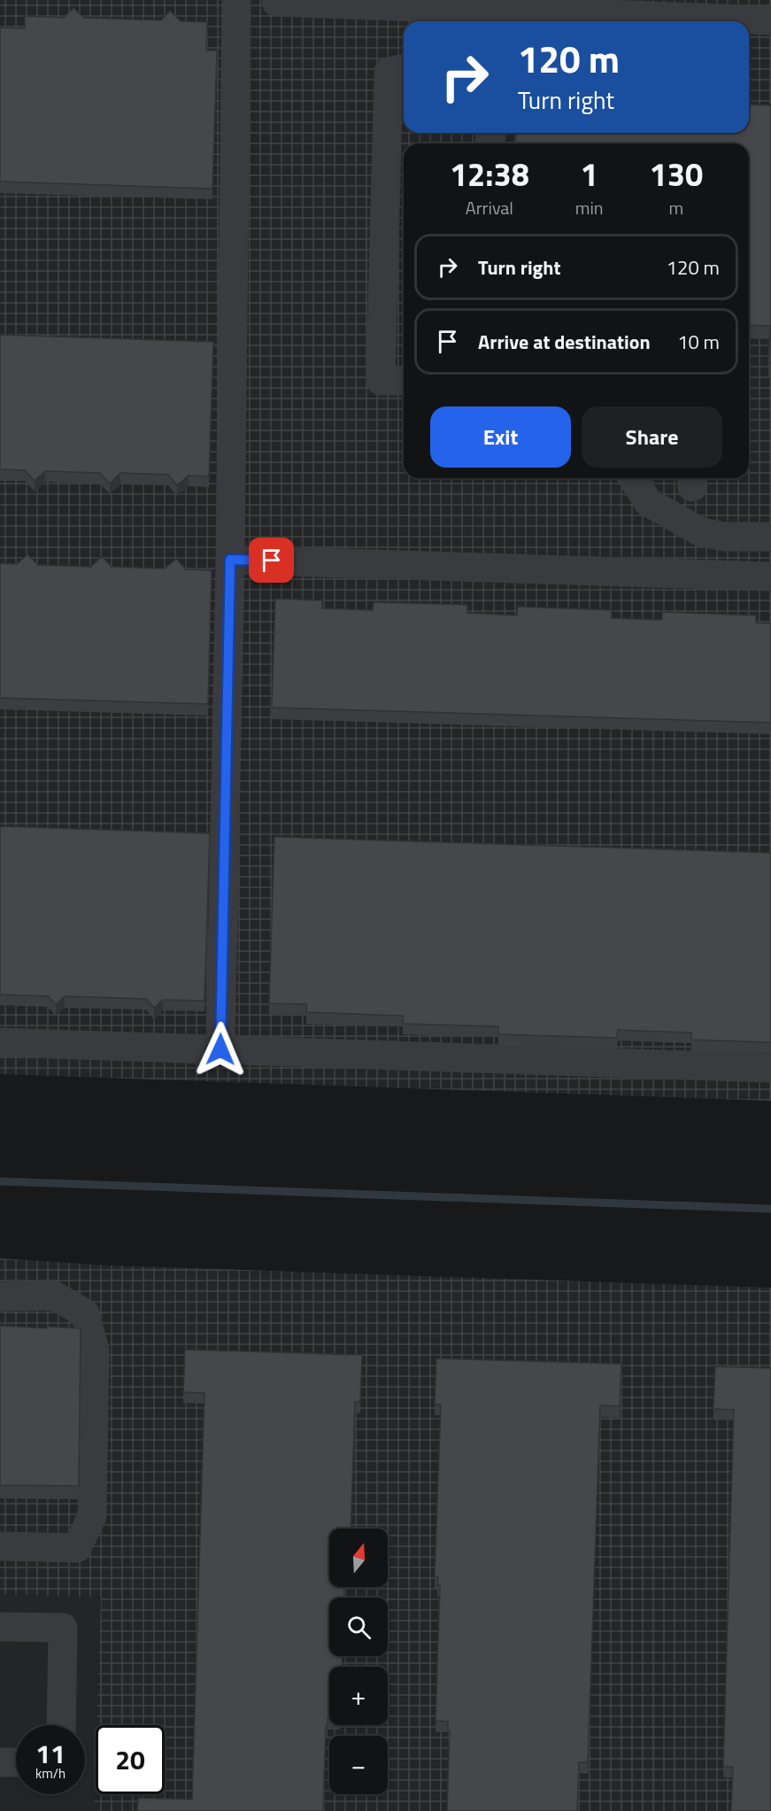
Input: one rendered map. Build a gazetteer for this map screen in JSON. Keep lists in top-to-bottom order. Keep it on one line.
{"north":"top","page":{"turn":["120 m","Turn right"],"eta":["12:38","Arrival","1","min","130","m"],"list":[{"name":"Turn right","value":"120 m"},{"name":"Arrive at destination","value":"10 m"}],"buttons":["Exit","Share"],"map_buttons":["+","−"],"speed":"11 km/h","limit":"20"}}
